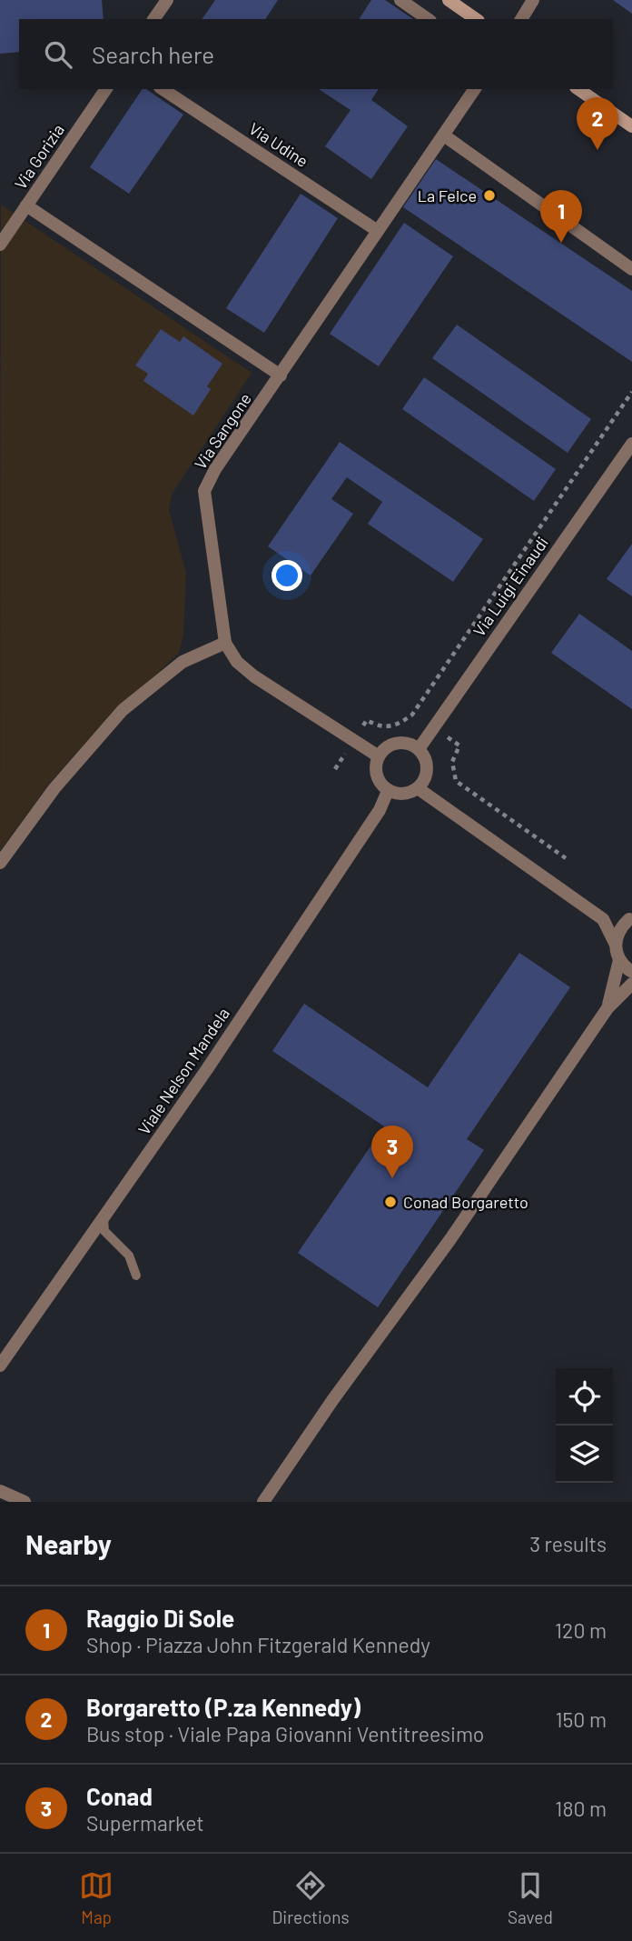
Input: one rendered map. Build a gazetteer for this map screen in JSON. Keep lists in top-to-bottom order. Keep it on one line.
{"streets":{"street":["Via Udine","Via Gorizia","Via Sangone","Via Luigi Einaudi","Viale Nelson Mandela"]},"crossings":[["Via Udine","Via Sangone"],["Via Sangone","Via Luigi Einaudi"],["Via Sangone","Viale Nelson Mandela"],["Via Luigi Einaudi","Viale Nelson Mandela"]],"places":["La Felce","Conad Borgaretto"],"page":{"search":"Search here","pins":["2","1","3"],"heading":["Nearby","3 results"],"list":[{"mark":"1","name":"Raggio Di Sole","note":"Shop · Piazza John Fitzgerald Kennedy","value":"120 m"},{"mark":"2","name":"Borgaretto (P.za Kennedy)","note":"Bus stop · Viale Papa Giovanni Ventitreesimo","value":"150 m"},{"mark":"3","name":"Conad","note":"Supermarket","value":"180 m"}],"nav":["Map","Directions","Saved"]}}
